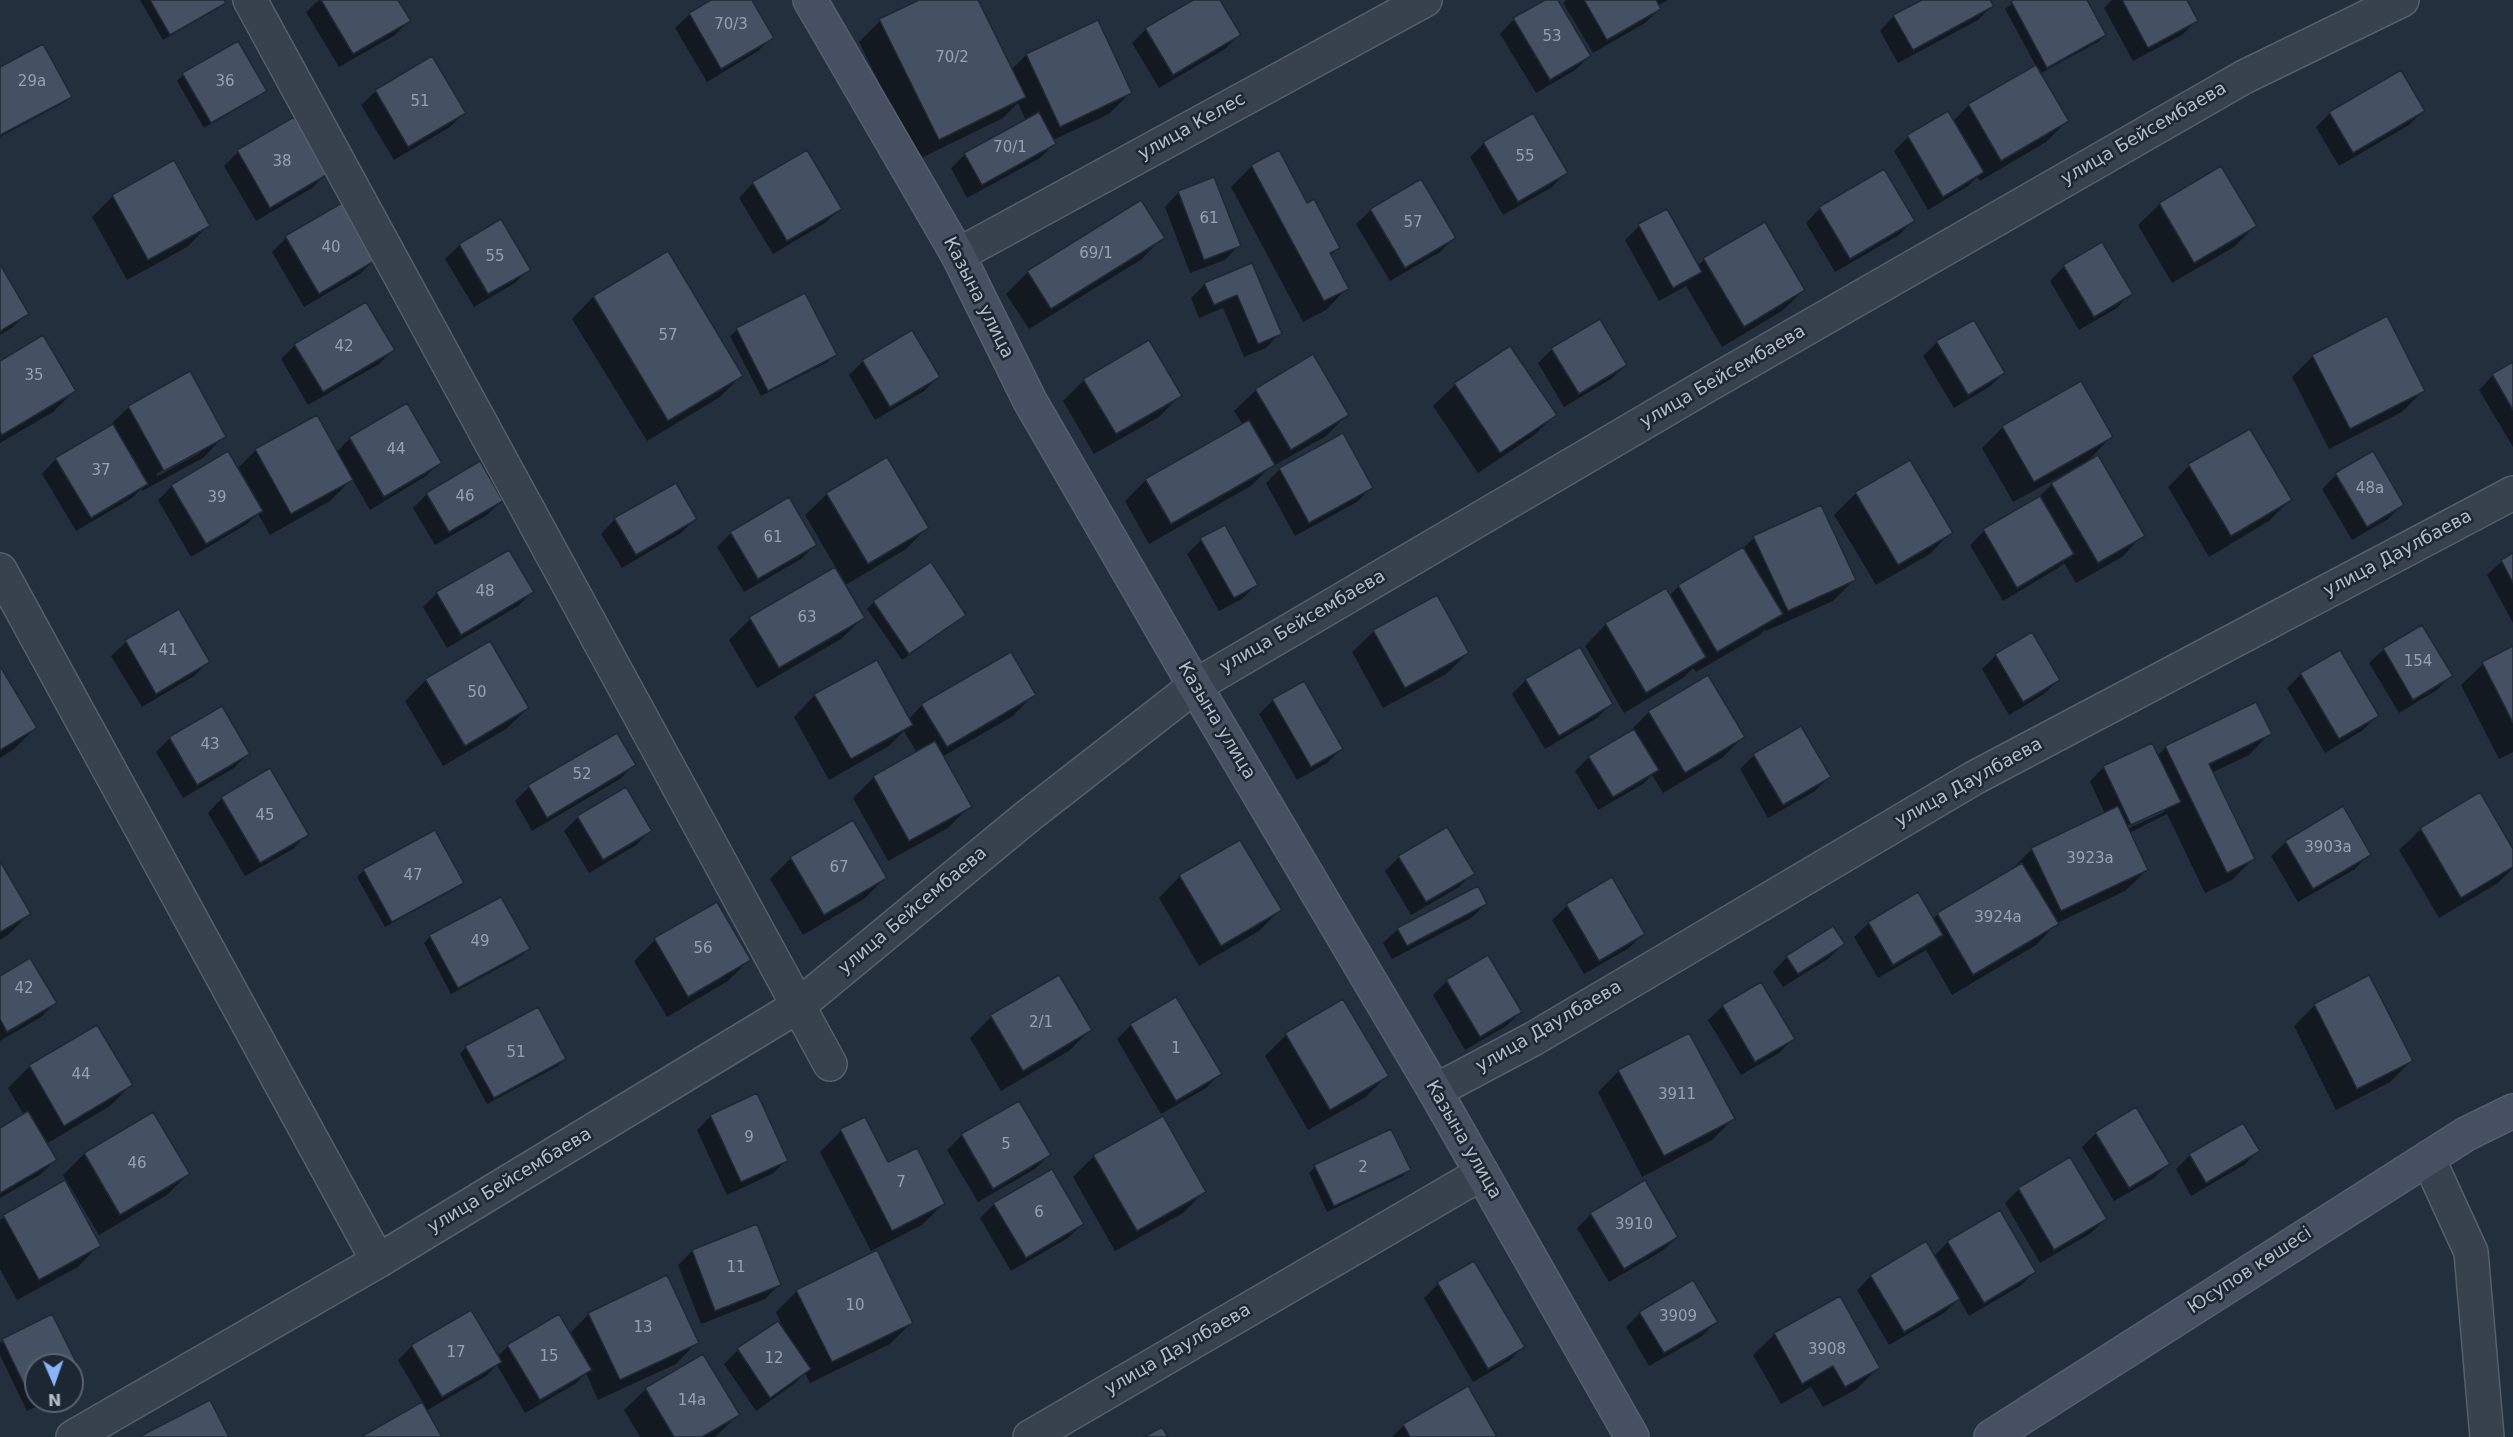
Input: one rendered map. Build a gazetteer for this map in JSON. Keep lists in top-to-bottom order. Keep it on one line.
{"streets":{"street":["улица Келес","улица Бейсембаева","Казына улица","улица Даулбаева","Юсупов көшесі"]},"crossings":[["улица Келес","Казына улица"],["улица Бейсембаева","Казына улица"],["Казына улица","улица Даулбаева"]],"house_numbers":["70/3","53","70/2","29а","36","51","70/1","55","38","61","57","40","69/1","55","57","42","35","44","37","48а","46","39","61","48","63","41","154","50","43","52","45","3903а","3923а","67","47","3924а","49","56","42","2/1","1","51","44","3911","9","5","46","2","7","6","3910","11","10","3909","13","3908","17","15","12","14а"],"north":"bottom"}
